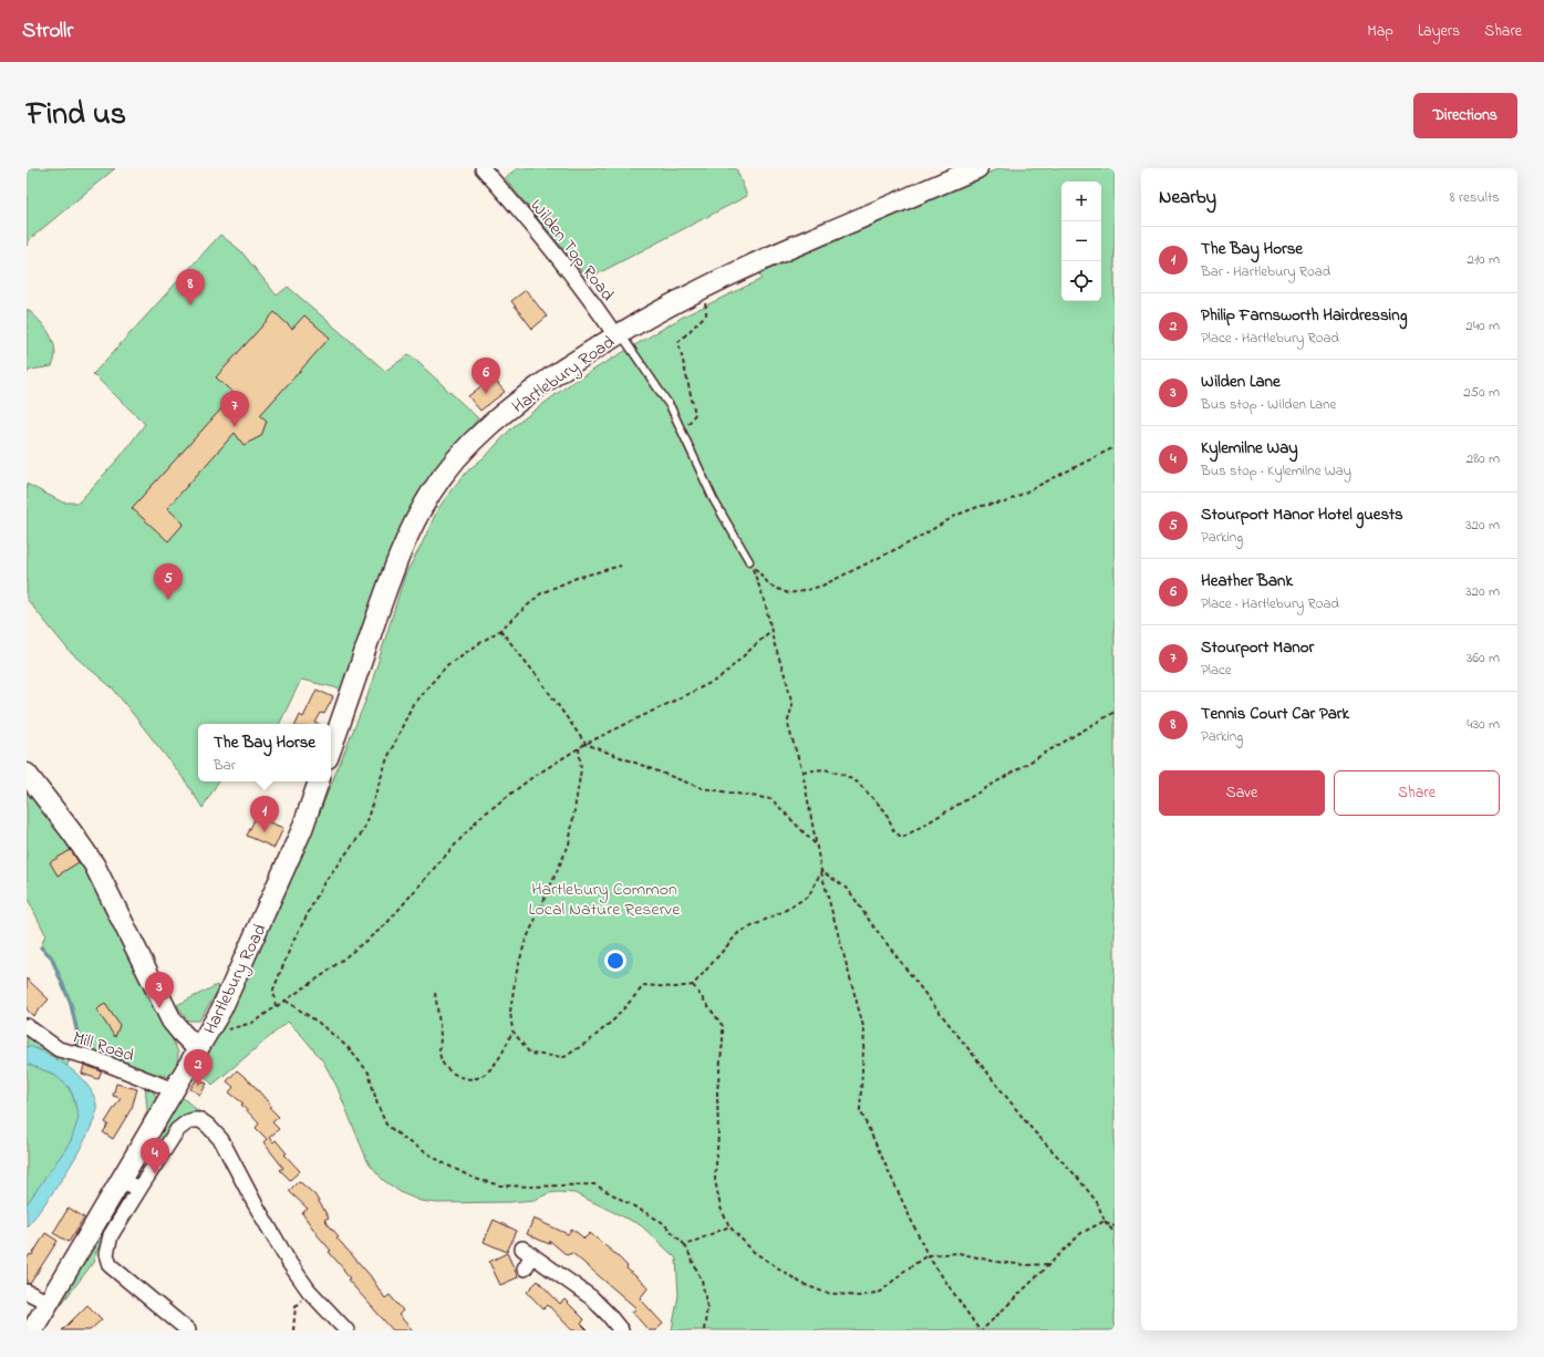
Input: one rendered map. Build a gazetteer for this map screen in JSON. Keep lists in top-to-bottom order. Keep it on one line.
{"streets":{"main road":["Hartlebury Road"],"street":["Wilden Top Road","Mill Road"]},"crossings":[["Wilden Top Road","Hartlebury Road"],["Hartlebury Road","Mill Road"]],"parks":["Hartlebury Common Local Nature Reserve"],"page":{"header":"Strollr","nav":["Map","Layers","Share"],"title":"Find us","buttons":["Directions",["Save","Share"]],"heading":["Nearby","8 results"],"map_buttons":["+","−"],"list":[{"mark":"1","name":"The Bay Horse","note":"Bar · Hartlebury Road","value":"210 m"},{"mark":"2","name":"Philip Farnsworth Hairdressing","note":"Place · Hartlebury Road","value":"240 m"},{"mark":"3","name":"Wilden Lane","note":"Bus stop · Wilden Lane","value":"250 m"},{"mark":"4","name":"Kylemilne Way","note":"Bus stop · Kylemilne Way","value":"280 m"},{"mark":"5","name":"Stourport Manor Hotel guests","note":"Parking","value":"320 m"},{"mark":"6","name":"Heather Bank","note":"Place · Hartlebury Road","value":"320 m"},{"mark":"7","name":"Stourport Manor","note":"Place","value":"360 m"},{"mark":"8","name":"Tennis Court Car Park","note":"Parking","value":"430 m"}],"pins":["8","6","7","5","1","3","2","4"],"popup":["The Bay Horse","Bar"]}}
